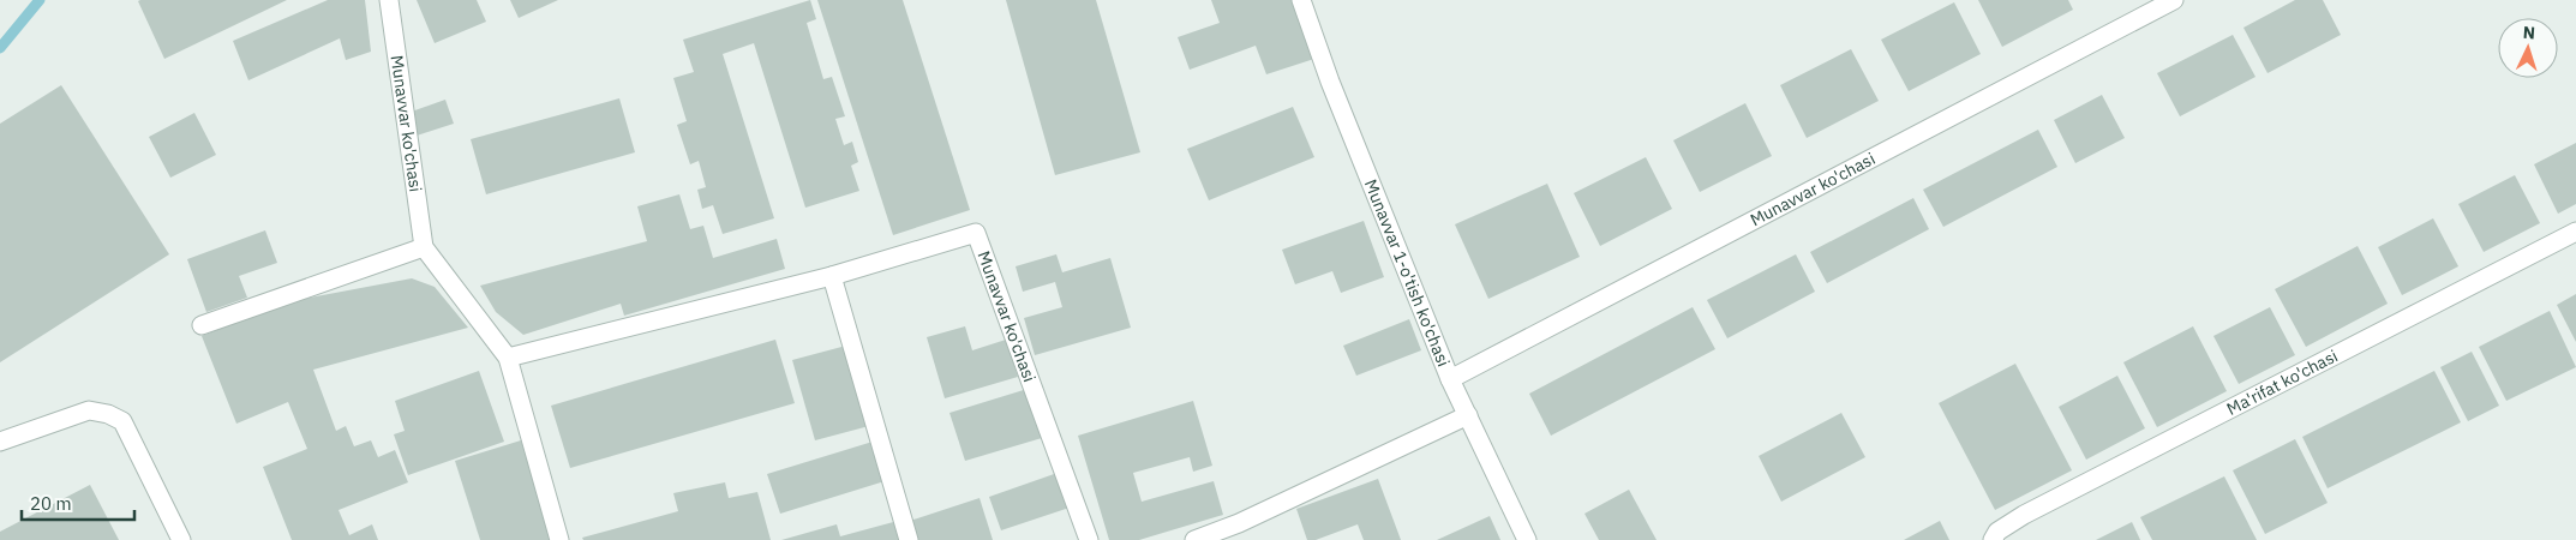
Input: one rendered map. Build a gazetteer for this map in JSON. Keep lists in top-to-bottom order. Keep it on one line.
{"streets":{"street":["Munavvar ko'chasi","Munavvar 1-o'tish ko'chasi","Ma'rifat ko'chasi"]},"crossings":[["Munavvar ko'chasi","Munavvar 1-o'tish ko'chasi"]],"scale_bar":"20 m","north":"top"}
